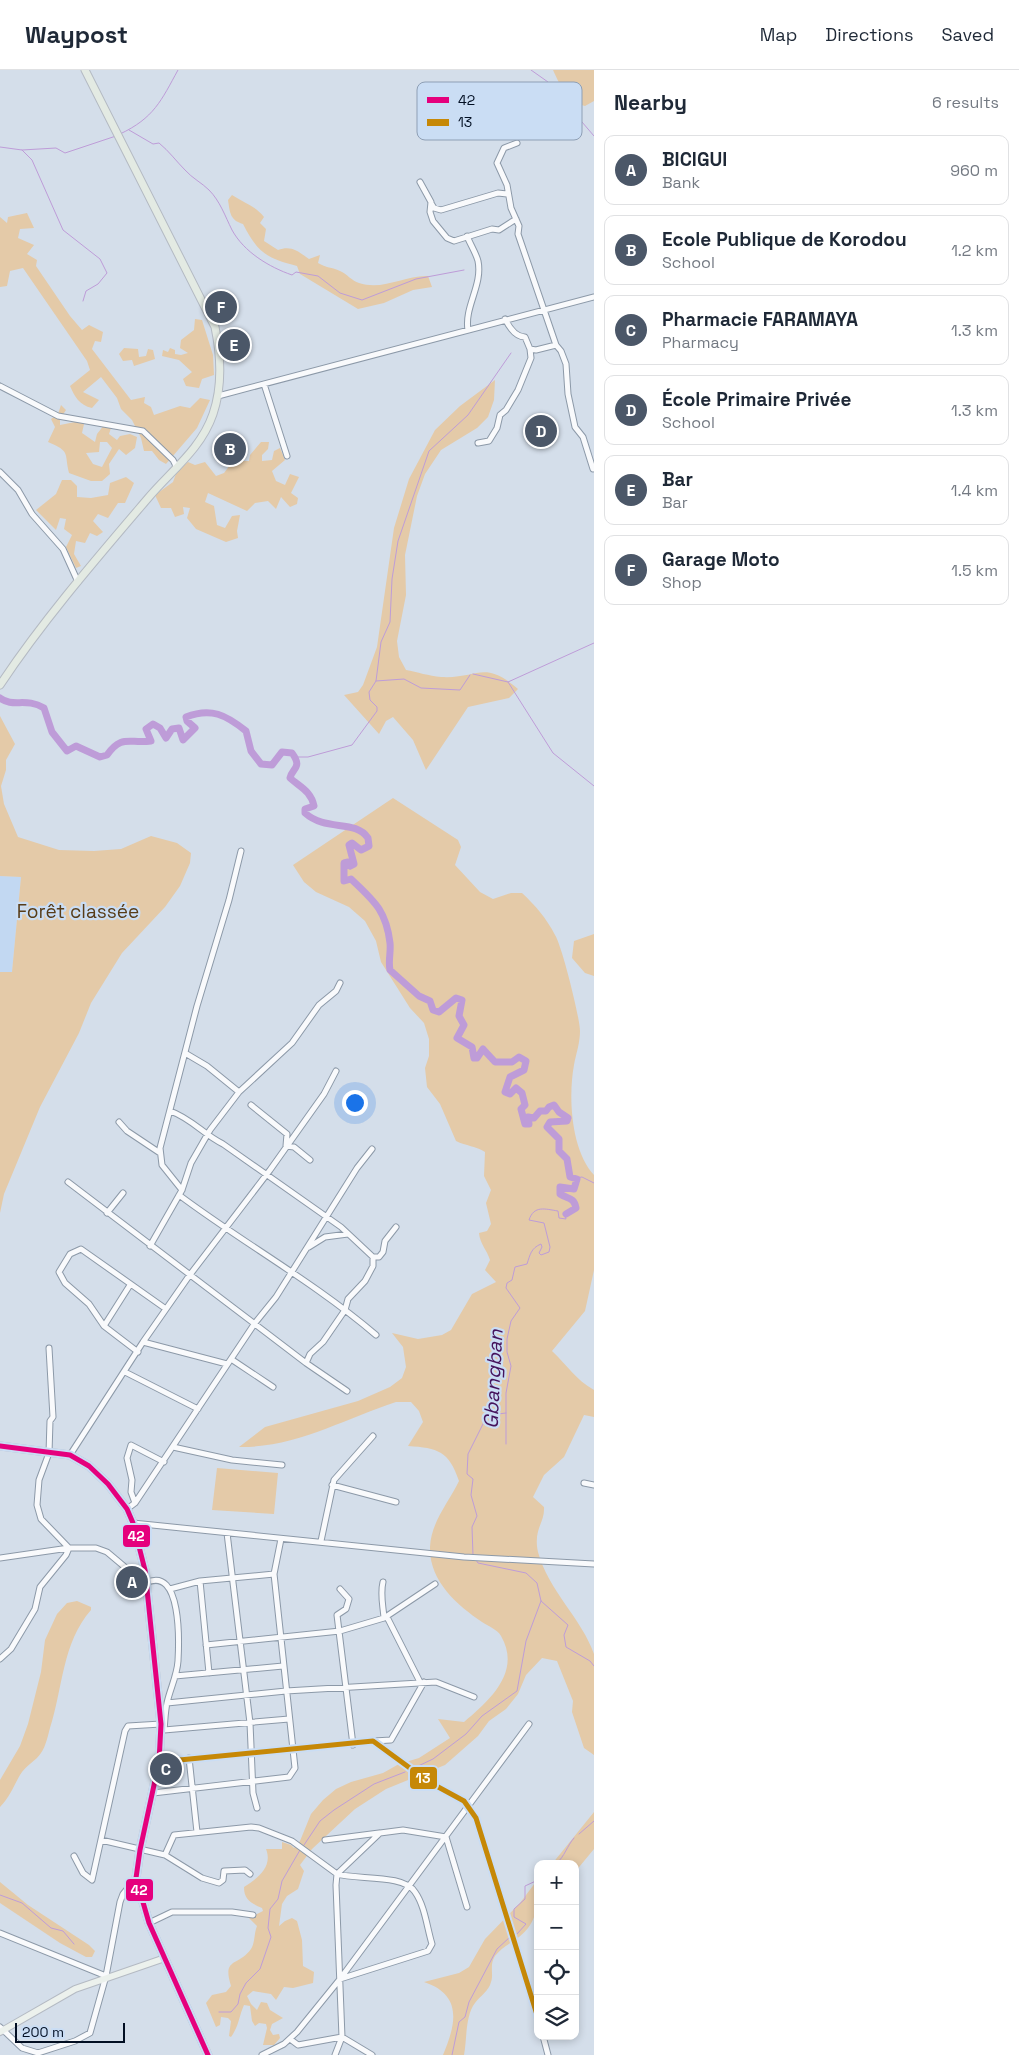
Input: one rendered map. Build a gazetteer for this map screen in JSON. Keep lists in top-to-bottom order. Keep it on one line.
{"water":["Gbangban"],"parks":["Forêt classée"],"lines":["transit line 42","transit line 13"],"legend":["42","13"],"scale_bar":"200 m","page":{"header":"Waypost","nav":["Map","Directions","Saved"],"heading":["Nearby","6 results"],"list":[{"mark":"A","name":"BICIGUI","note":"Bank","value":"960 m"},{"mark":"B","name":"Ecole Publique de Korodou","note":"School","value":"1.2 km"},{"mark":"C","name":"Pharmacie FARAMAYA","note":"Pharmacy","value":"1.3 km"},{"mark":"D","name":"École Primaire Privée","note":"School","value":"1.3 km"},{"mark":"E","name":"Bar","note":"Bar","value":"1.4 km"},{"mark":"F","name":"Garage Moto","note":"Shop","value":"1.5 km"}],"pins":["F","E","D","B","A","C"],"map_buttons":["+","−"],"scale":"200 m"}}
